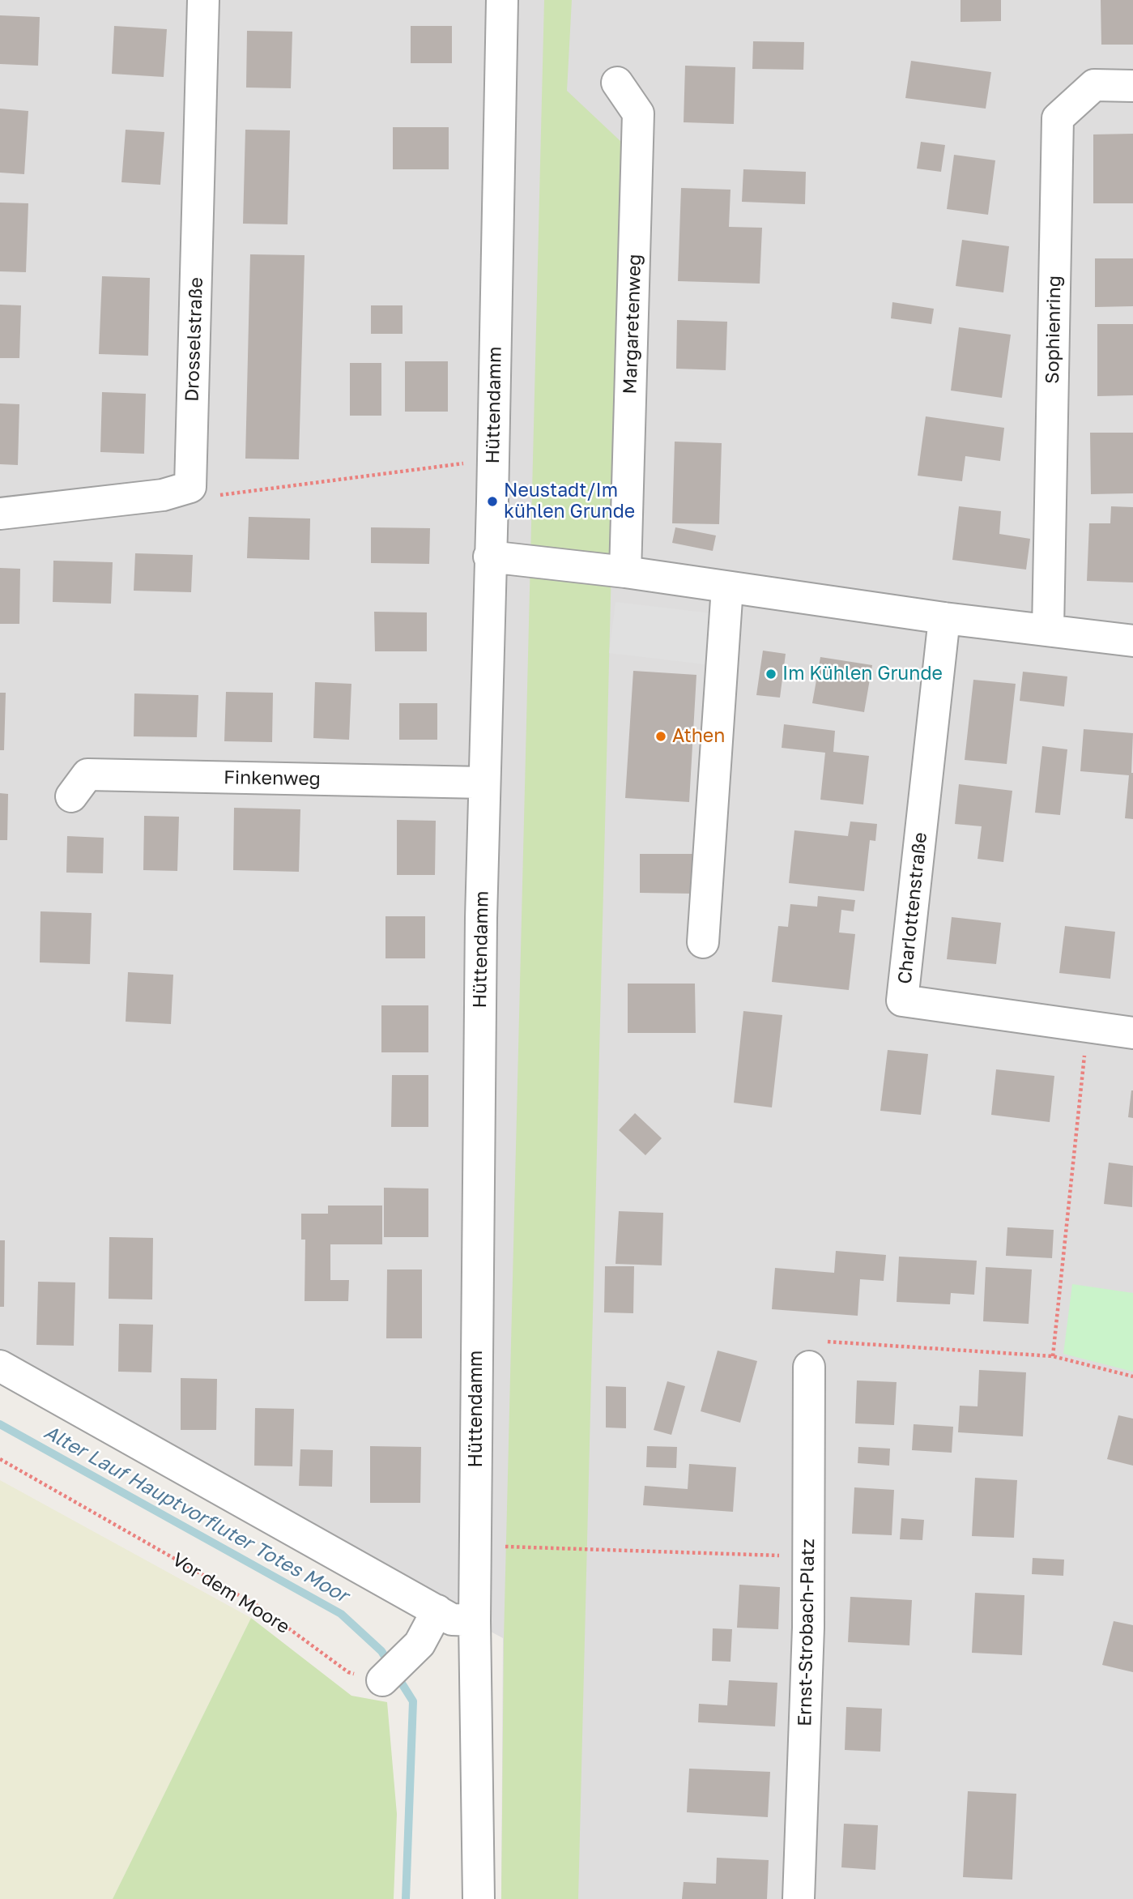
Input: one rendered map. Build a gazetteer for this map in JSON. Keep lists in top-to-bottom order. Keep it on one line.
{"streets":{"street":["Margaretenweg","Sophienring","Drosselstraße","Hüttendamm","Finkenweg","Charlottenstraße","Ernst-Strobach-Platz"],"path":["Vor dem Moore"]},"crossings":[["Hüttendamm","Finkenweg"]],"water":["Alter Lauf Hauptvorfluter Totes Moor"],"places":["Neustadt/Im kühlen Grunde","Im Kühlen Grunde","Athen"]}
